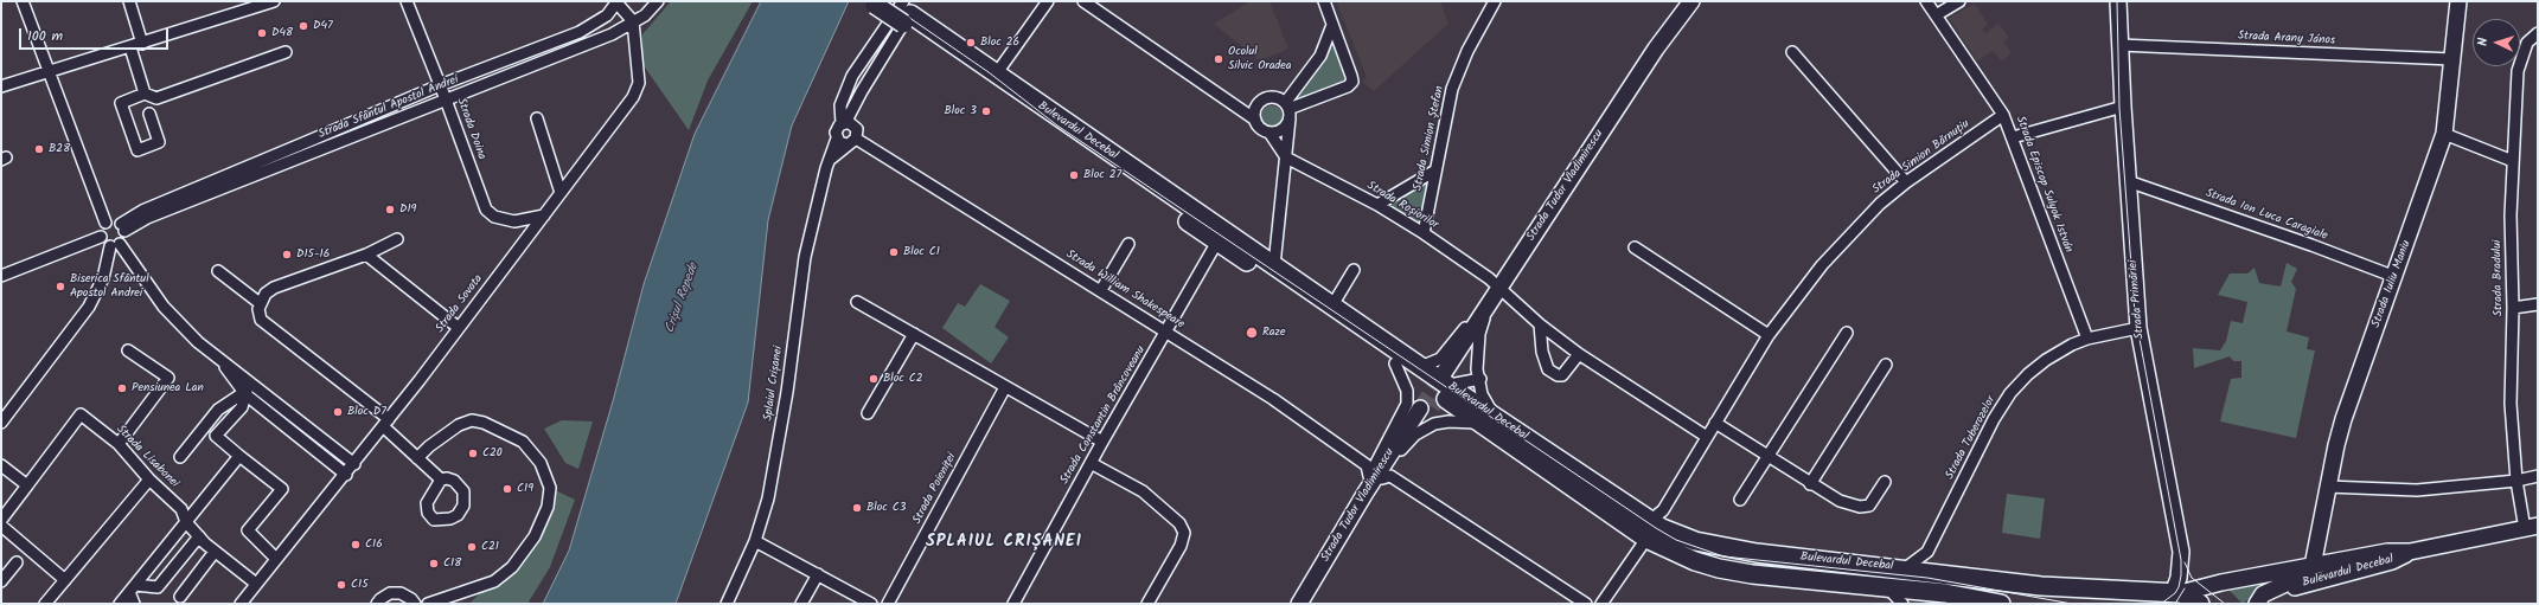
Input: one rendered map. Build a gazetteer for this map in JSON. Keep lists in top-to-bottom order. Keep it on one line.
{"streets":{"main road":["Bulevardul Decebal"],"street":["Strada Arany János","Strada Sfântul Apostol Andrei","Strada Doina","Strada Simion Ștefan","Strada Simion Bărnuțiu","Strada Episcop Sulyok István","Strada Tudor Vladimirescu","Strada Roșiorilor","Strada Ion Luca Caragiale","Strada Bradului","Strada Iuliu Maniu","Strada William Shakespeare","Strada Primăriei","Strada Sovata","Splaiul Crișanei","Strada Constantin Brâncoveanu","Strada Tuberozelor","Strada Lisabonei","Strada Poieniței"]},"crossings":[["Strada Arany János","Strada Iuliu Maniu"],["Strada Arany János","Strada Primăriei"],["Strada Sfântul Apostol Andrei","Strada Doina"],["Strada Sfântul Apostol Andrei","Strada Sovata"],["Strada Doina","Strada Sovata"],["Bulevardul Decebal","Strada Simion Bărnuțiu"],["Bulevardul Decebal","Strada Bradului"],["Bulevardul Decebal","Strada Iuliu Maniu"],["Bulevardul Decebal","Strada Primăriei"],["Bulevardul Decebal","Strada Constantin Brâncoveanu"],["Bulevardul Decebal","Strada Tuberozelor"],["Strada Simion Ștefan","Strada Roșiorilor"],["Strada Simion Bărnuțiu","Strada Episcop Sulyok István"],["Strada Simion Bărnuțiu","Strada Roșiorilor"],["Strada Episcop Sulyok István","Strada Tuberozelor"],["Strada Tudor Vladimirescu","Strada Roșiorilor"],["Strada Ion Luca Caragiale","Strada Iuliu Maniu"],["Strada Ion Luca Caragiale","Strada Primăriei"],["Strada William Shakespeare","Splaiul Crișanei"],["Strada William Shakespeare","Strada Constantin Brâncoveanu"],["Strada Primăriei","Strada Tuberozelor"],["Strada Sovata","Strada Lisabonei"]],"districts":["SPLAIUL CRIȘANEI"],"water":["Crișul Repede"],"places":["D47","D48","Bloc 26","Ocolul Silvic Oradea","Bloc 3","B28","Bloc 27","D19","Bloc C1","D15-16","Biserica Sfântul Apostol Andrei","Raze","Bloc C2","Pensiunea Lan","Bloc D7","C20","C19","Bloc C3","C16","C21","C18","C15"],"scale_bar":"100 m","north":"left"}
